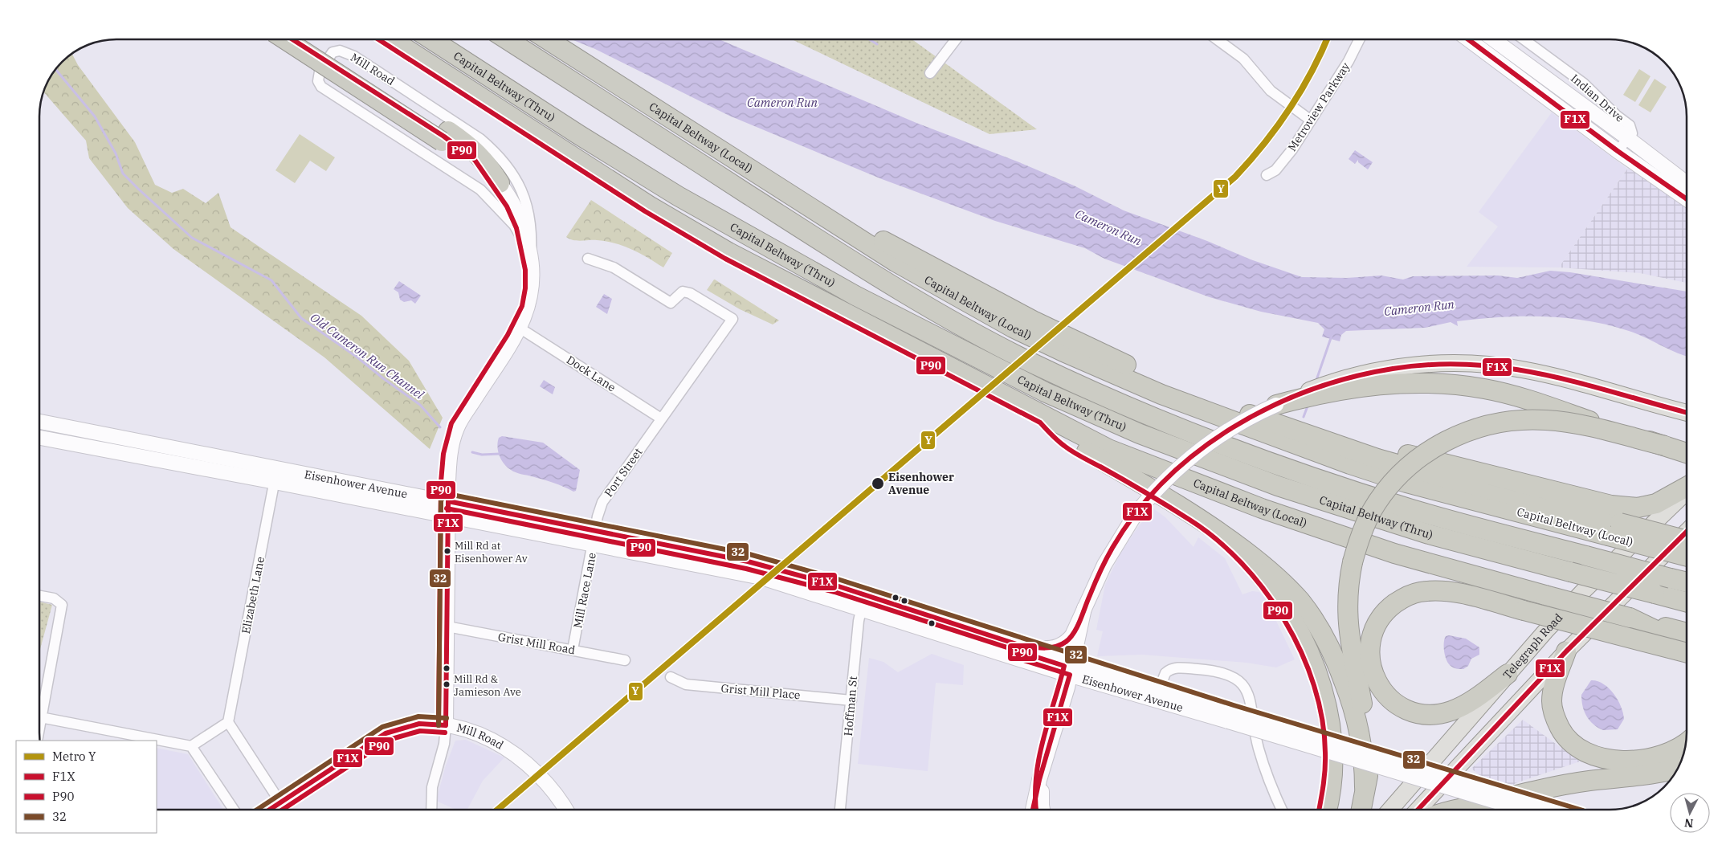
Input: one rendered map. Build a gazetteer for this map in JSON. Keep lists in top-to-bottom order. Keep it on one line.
{"streets":{"highway":["Capital Beltway (Thru)","Capital Beltway (Local)"],"main road":["Mill Road","Eisenhower Avenue","Telegraph Road"],"street":["Indian Drive","Metroview Parkway","Dock Lane","Port Street","Mill Race Lane","Elizabeth Lane","Grist Mill Road","Grist Mill Place","Hoffman St"]},"crossings":[["Mill Road","Dock Lane"],["Mill Road","Eisenhower Avenue"],["Mill Road","Grist Mill Road"],["Dock Lane","Port Street"],["Port Street","Eisenhower Avenue"],["Port Street","Mill Race Lane"],["Eisenhower Avenue","Mill Race Lane"],["Eisenhower Avenue","Elizabeth Lane"],["Eisenhower Avenue","Hoffman St"],["Mill Race Lane","Grist Mill Road"],["Grist Mill Place","Hoffman St"]],"water":["Cameron Run","Old Cameron Run Channel"],"places":["Eisenhower Avenue","Mill Rd at Eisenhower Av","Mill Rd & Jamieson Ave"],"lines":["metro line Y","transit line F1X","transit line P90","transit line 32"],"legend":["Metro Y","F1X","P90","32"],"north":"bottom"}
